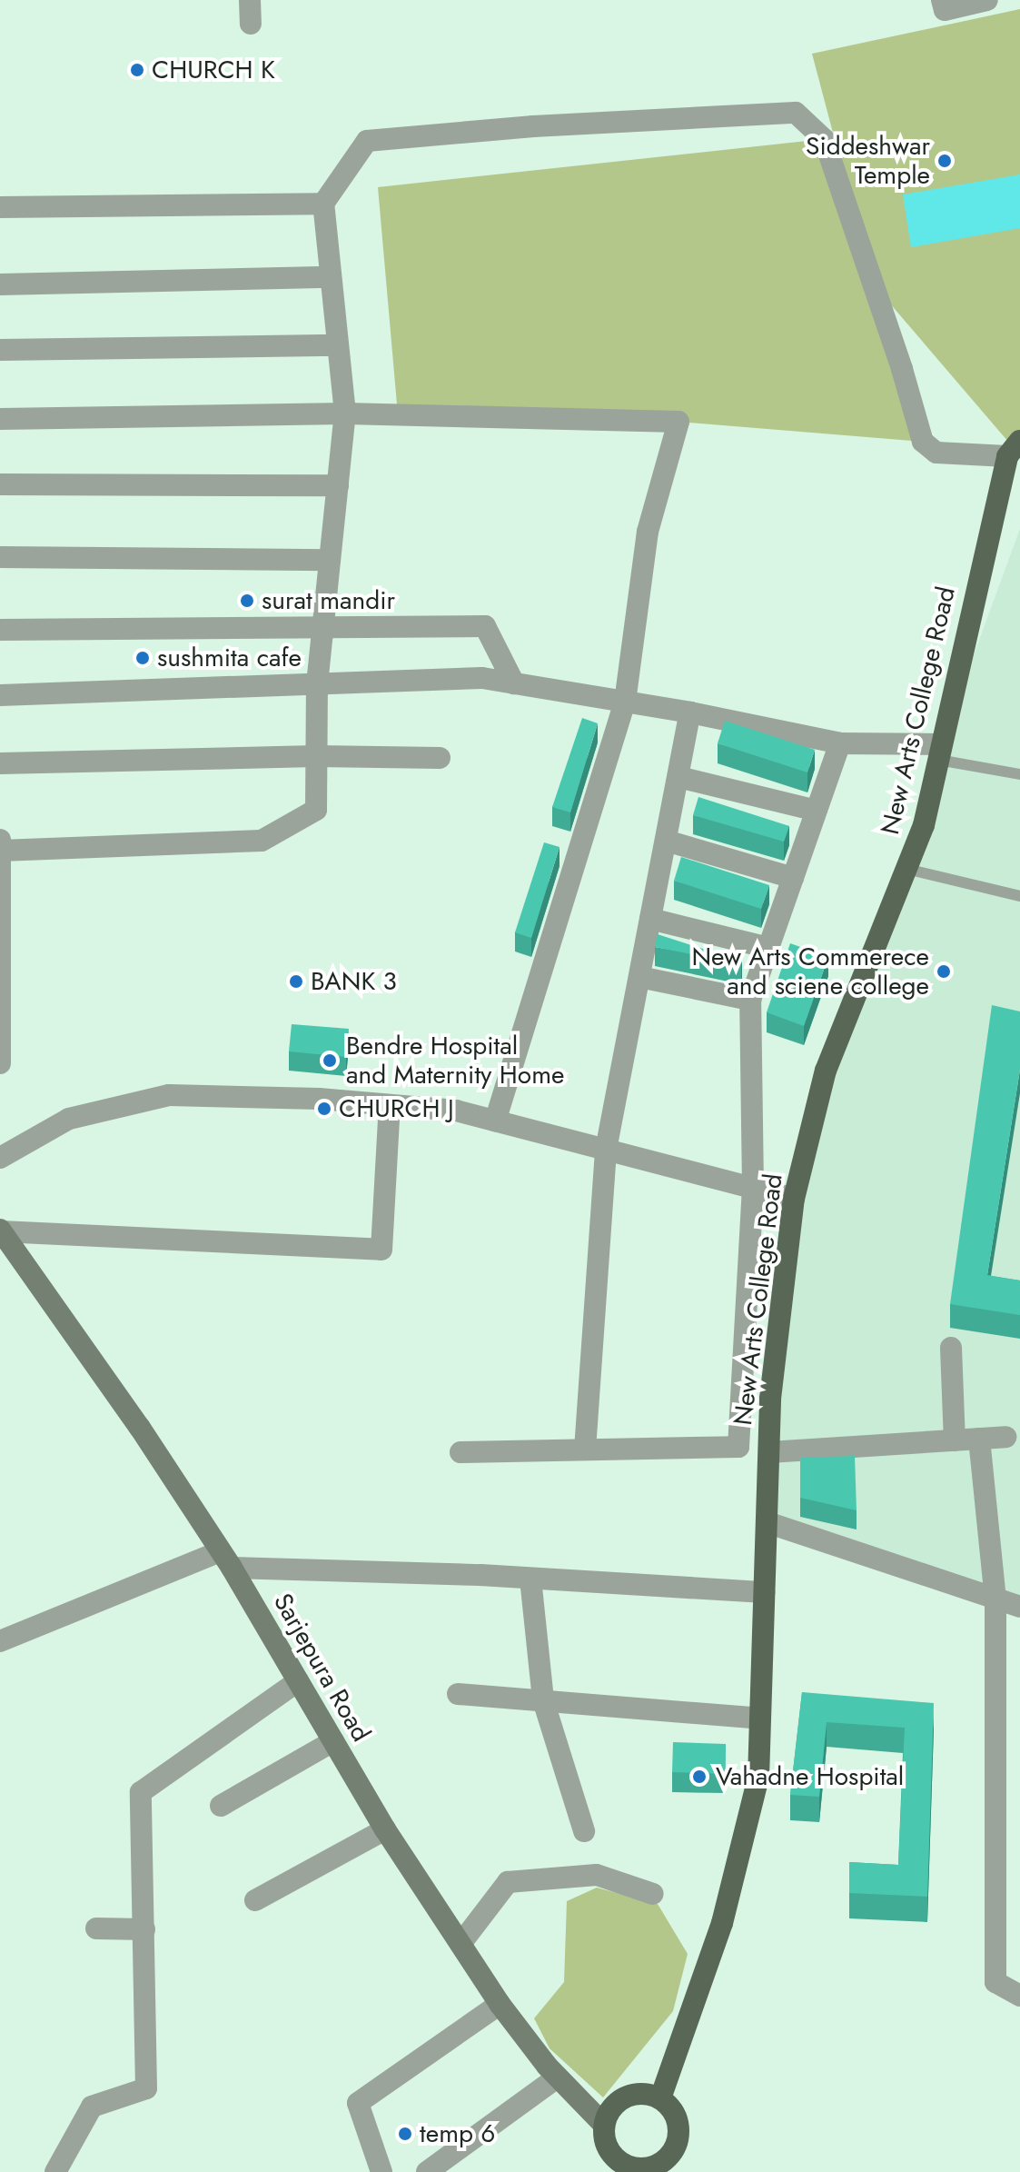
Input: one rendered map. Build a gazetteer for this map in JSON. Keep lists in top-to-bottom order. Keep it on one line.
{"streets":{"main road":["New Arts College Road"],"street":["Sarjepura Road"]},"crossings":[["New Arts College Road","Sarjepura Road"]],"places":["CHURCH K","Siddeshwar Temple","surat mandir","sushmita cafe","New Arts Commerece and sciene college","BANK 3","Bendre Hospital and Maternity Home","CHURCH J","Vahadne Hospital","temp 6"]}
